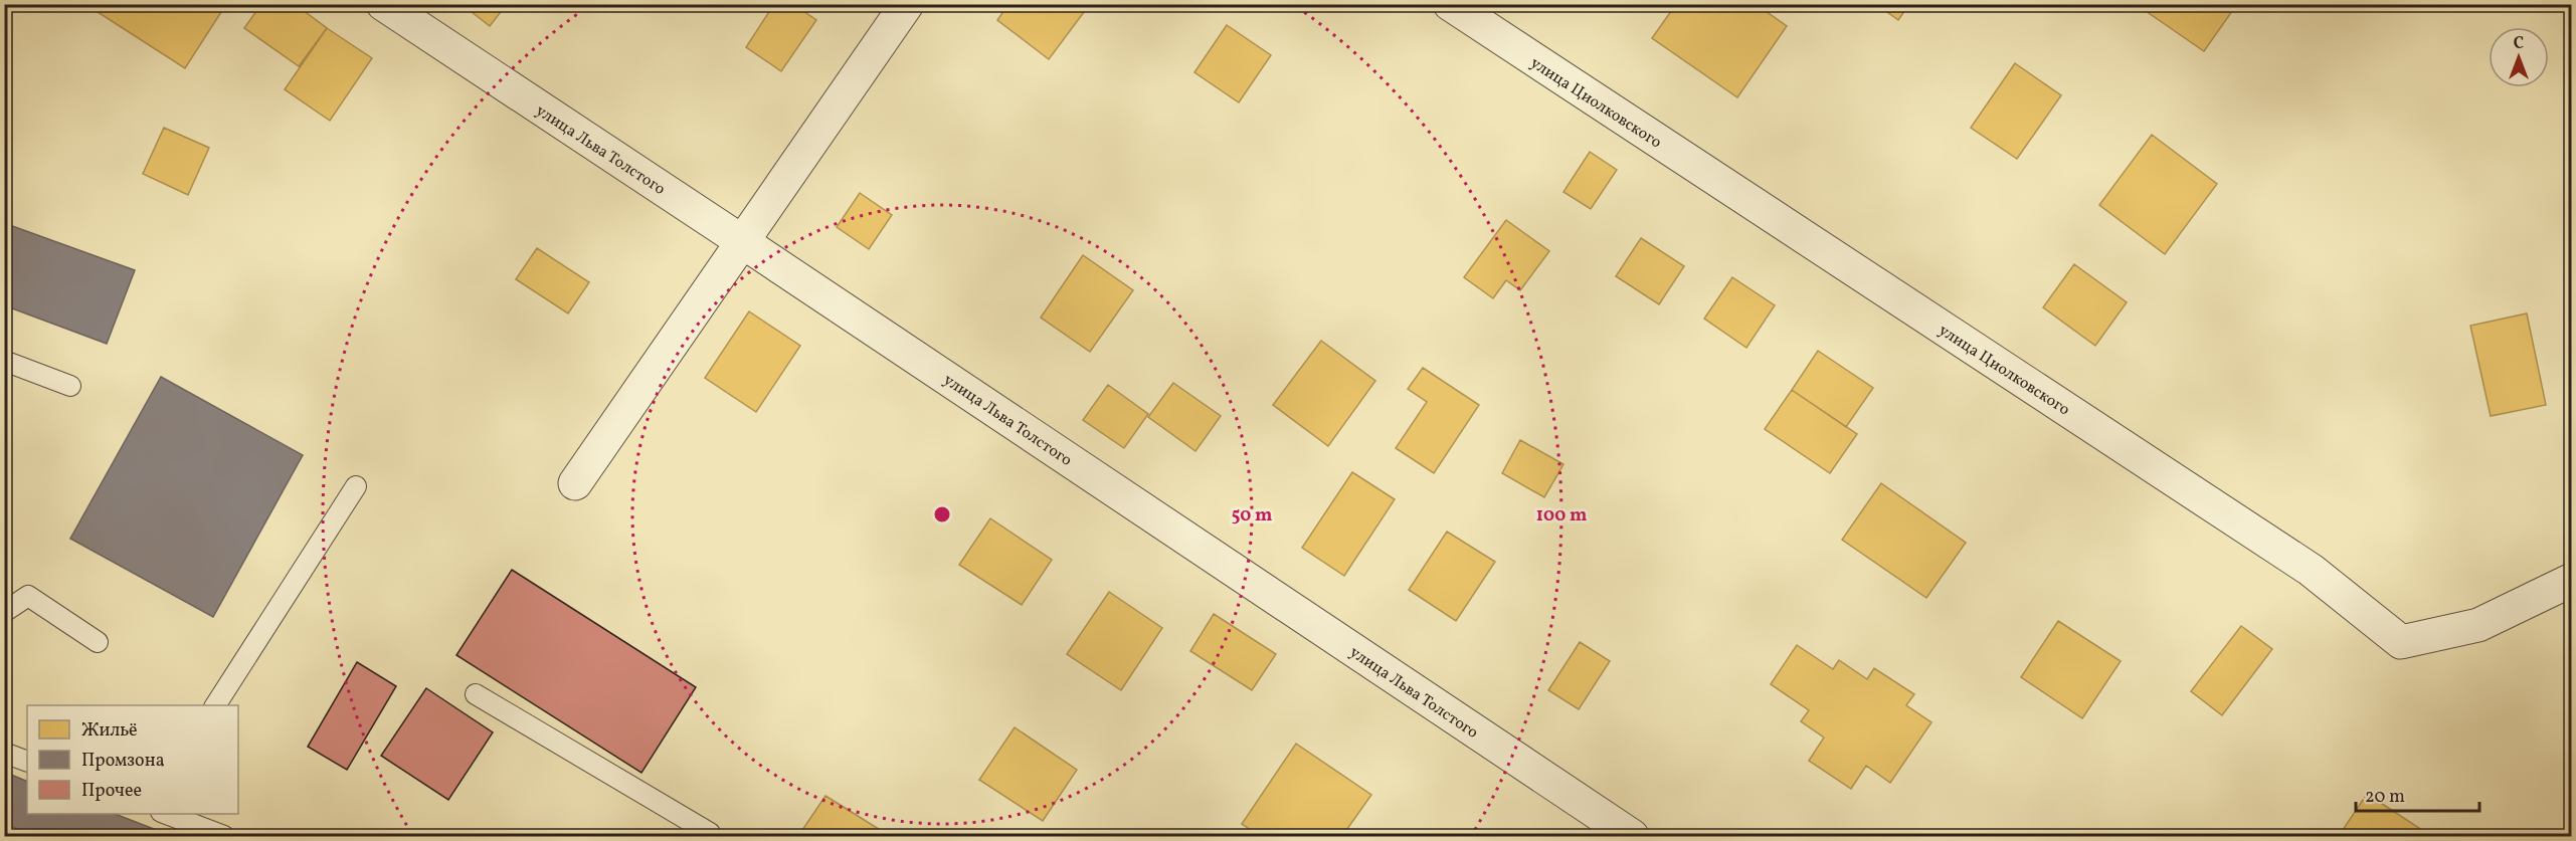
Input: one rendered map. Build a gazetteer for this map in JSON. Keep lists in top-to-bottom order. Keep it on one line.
{"streets":{"street":["улица Циолковского","улица Льва Толстого"]},"legend":["Жильё","Промзона","Прочее"],"scale_bar":"20 m","north":"top","rings":["50 m","100 m"]}
